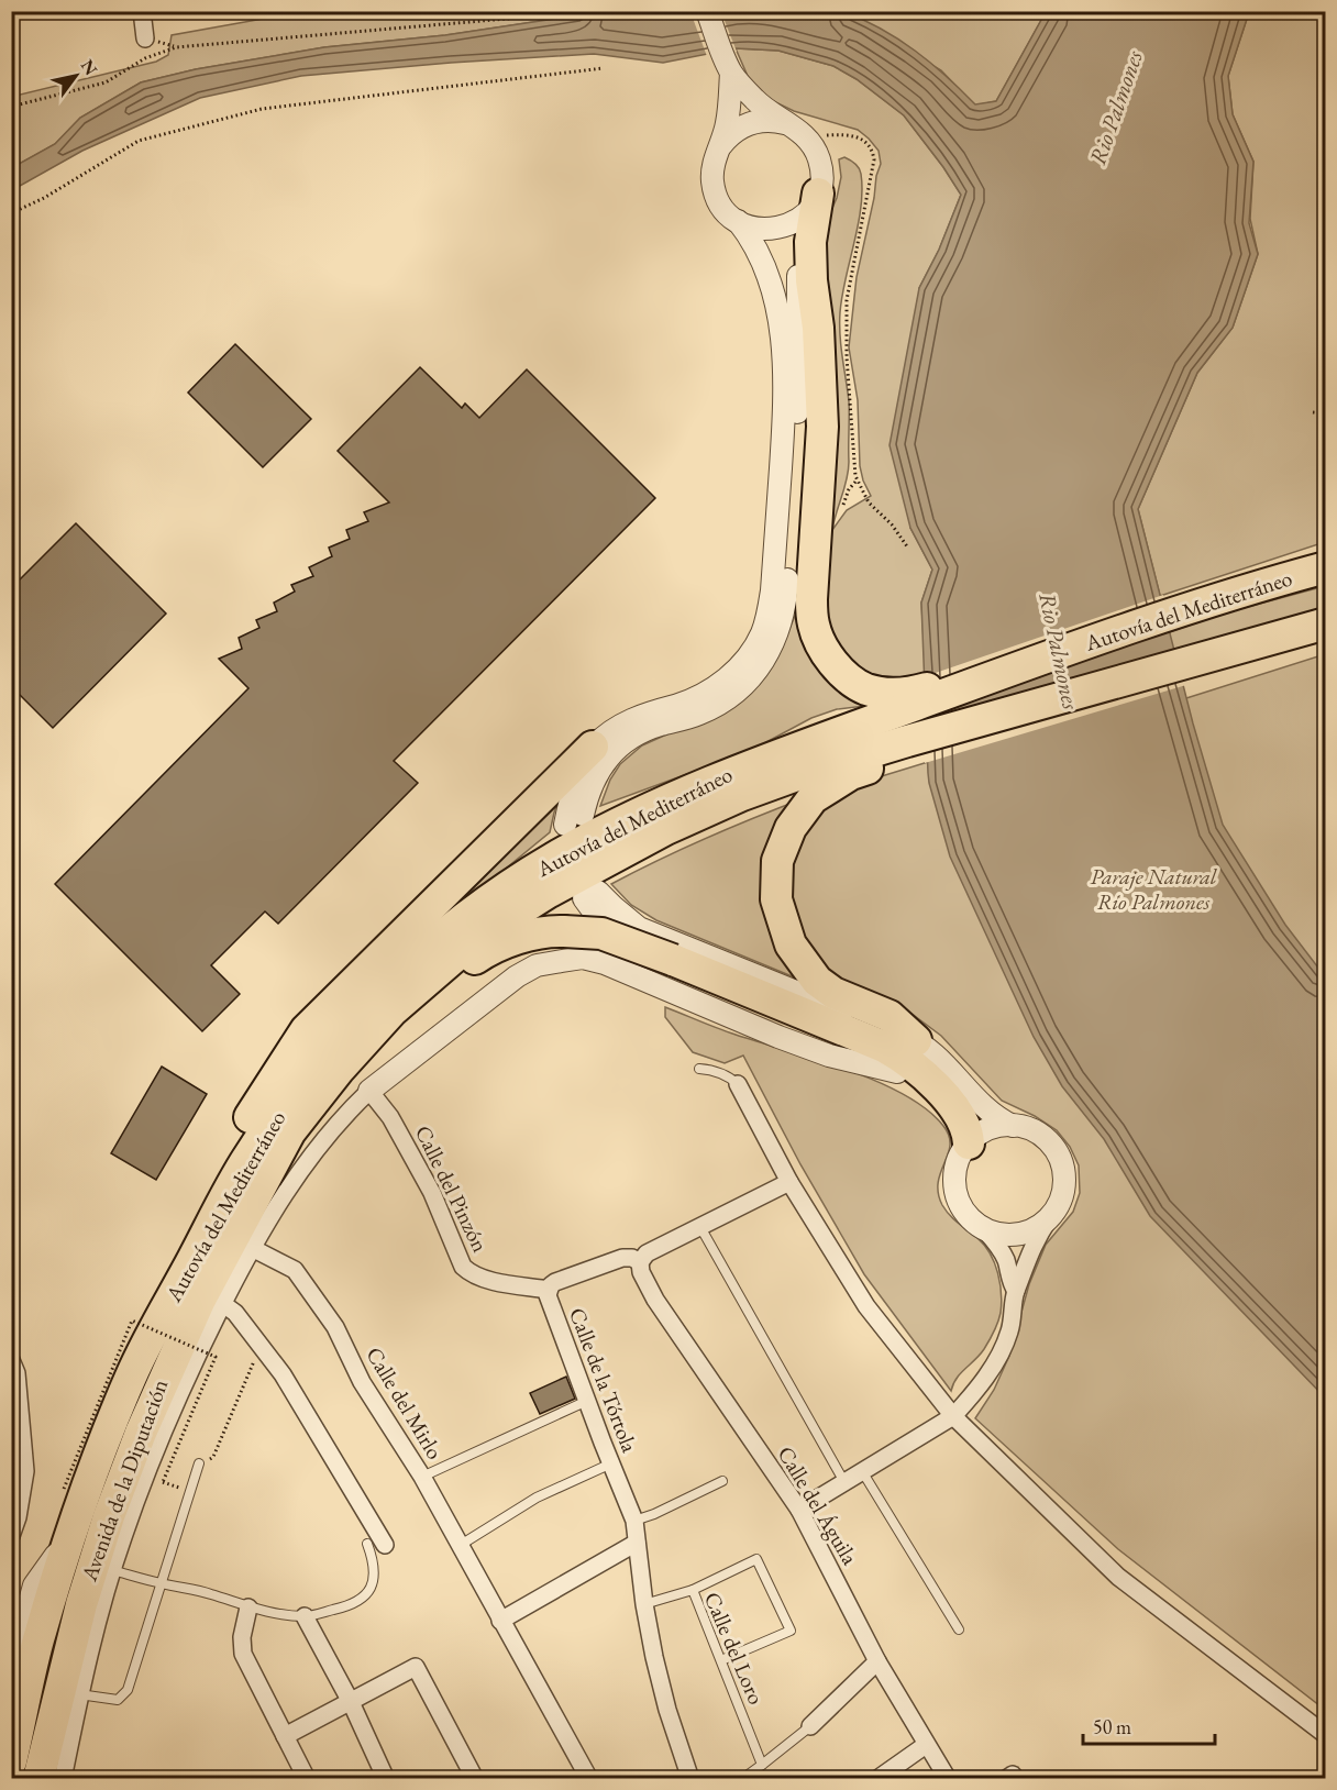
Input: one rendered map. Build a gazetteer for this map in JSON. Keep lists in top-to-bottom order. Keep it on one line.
{"streets":{"highway":["Autovía del Mediterráneo"],"street":["Calle del Pinzón","Calle de la Tórtola","Calle del Mirlo","Avenida de la Diputación","Calle del Águila"],"lane":["Calle del Loro"]},"crossings":[["Calle del Pinzón","Calle de la Tórtola"],["Calle de la Tórtola","Calle del Águila"],["Calle de la Tórtola","Calle del Loro"],["Calle del Mirlo","Avenida de la Diputación"]],"water":["Rio Palmones"],"parks":["Paraje Natural Río Palmones"],"scale_bar":"50 m","north":"top right"}
